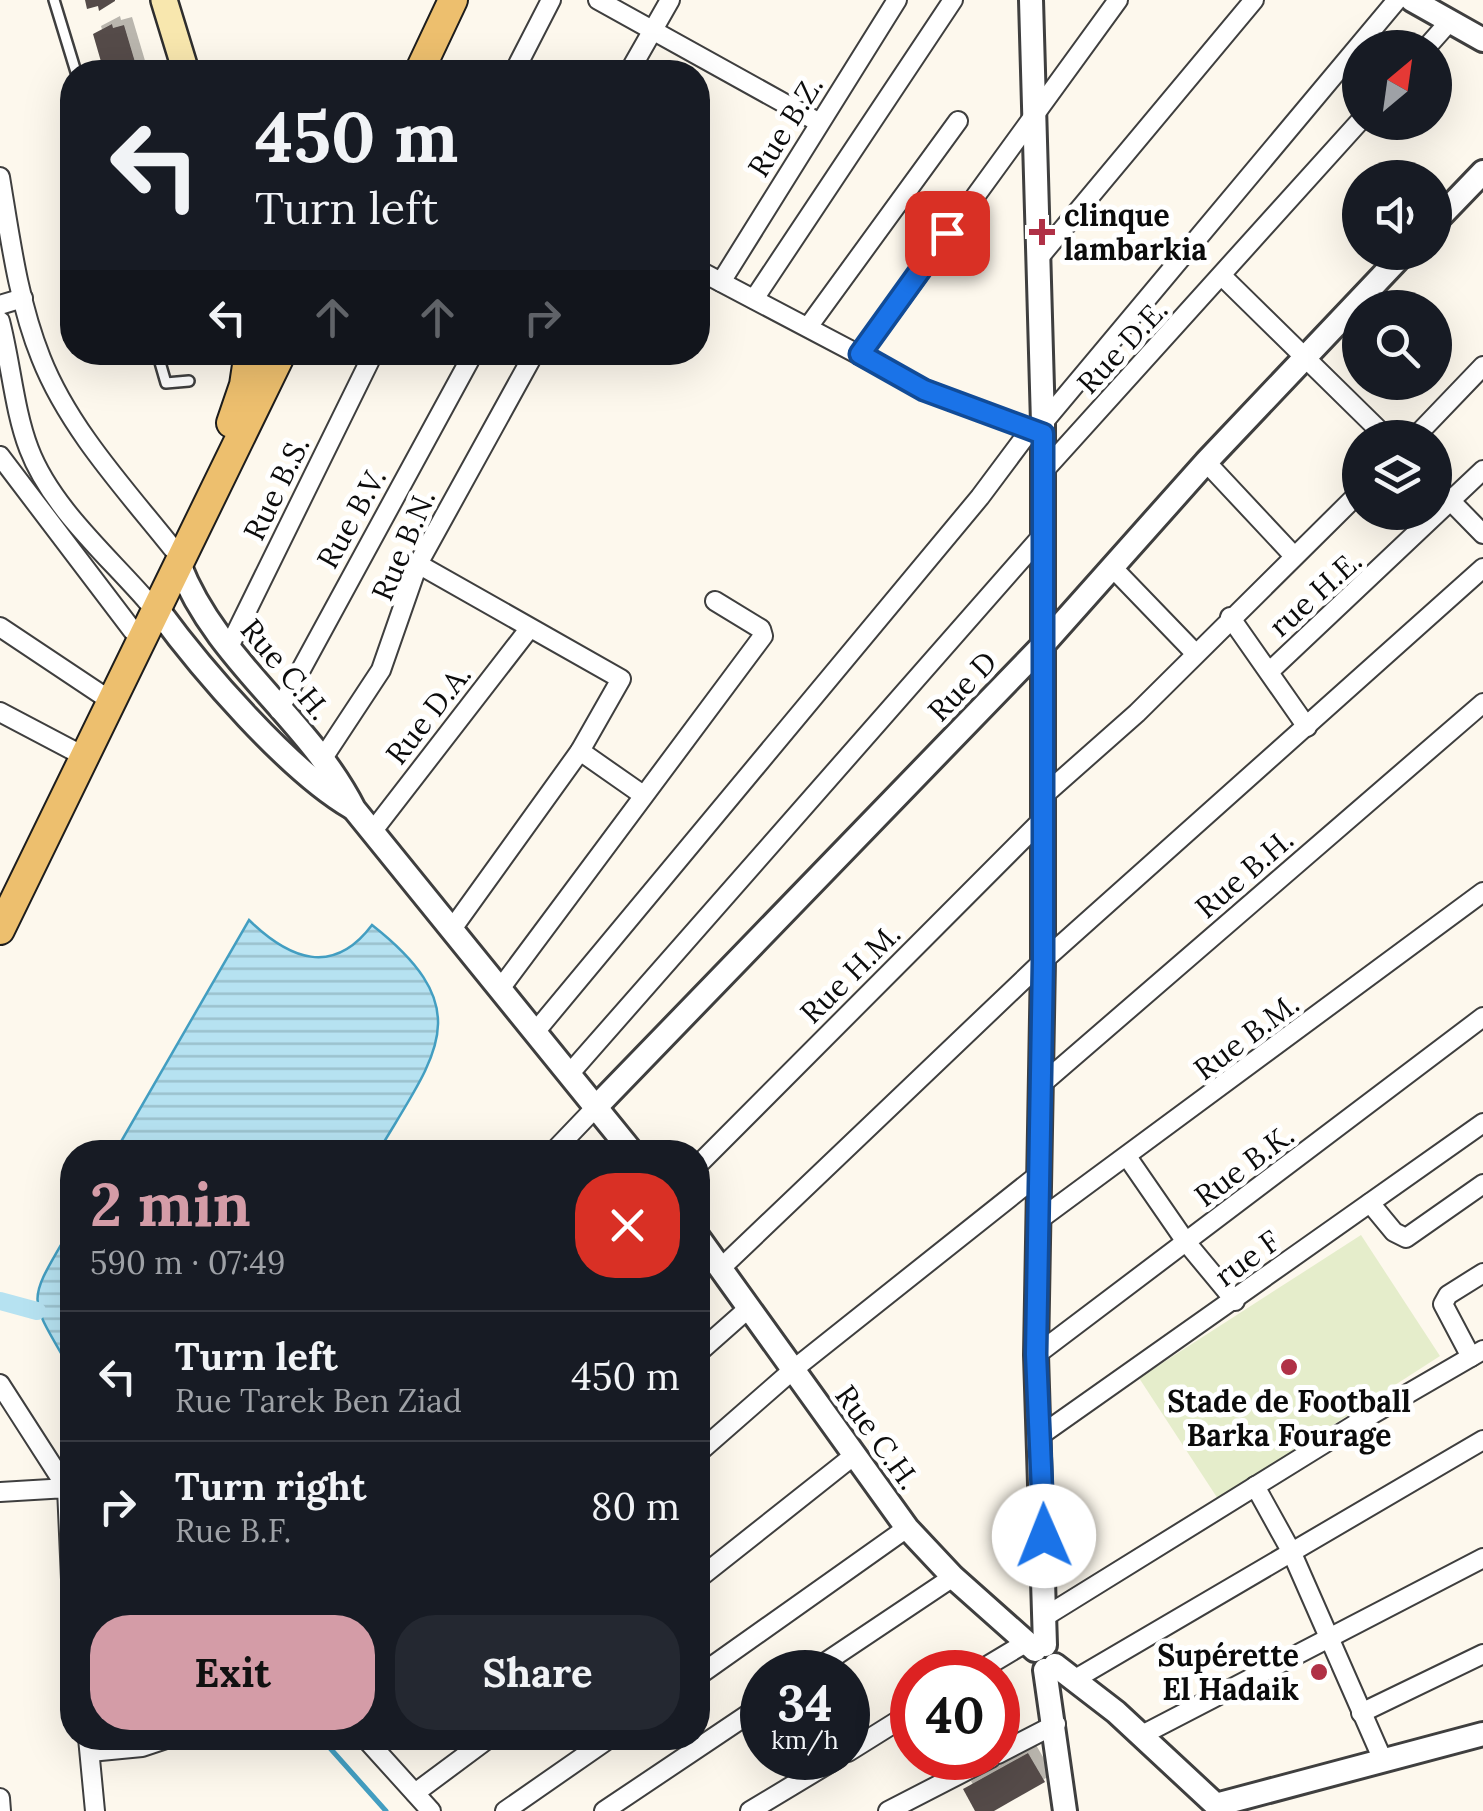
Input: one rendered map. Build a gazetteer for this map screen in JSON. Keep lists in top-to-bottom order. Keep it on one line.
{"streets":{"street":["Rue B.Z.","Rue D.E.","Rue B.S.","Rue B.V.","Rue B.N.","rue H.E.","Rue C.H.","Rue D","Rue D.A.","Rue B.H.","Rue H.M.","Rue B.M.","Rue B.K.","rue F"]},"crossings":[["Rue B.S.","Rue C.H."],["Rue B.V.","Rue C.H."],["Rue B.N.","Rue C.H."],["Rue C.H.","Rue D"],["Rue C.H.","Rue D.A."]],"places":{"health":["clinque lambarkia"],"other":["Stade de Football Barka Fourage","Supérette El Hadaik"]},"north":"top right","page":{"turn":["450 m","Turn left"],"heading":["2 min","590 m · 07:49"],"list":[{"name":"Turn left","note":"Rue Tarek Ben Ziad","value":"450 m"},{"name":"Turn right","note":"Rue B.F.","value":"80 m"}],"buttons":["Exit","Share"],"speed":"34 km/h","limit":"40"}}
